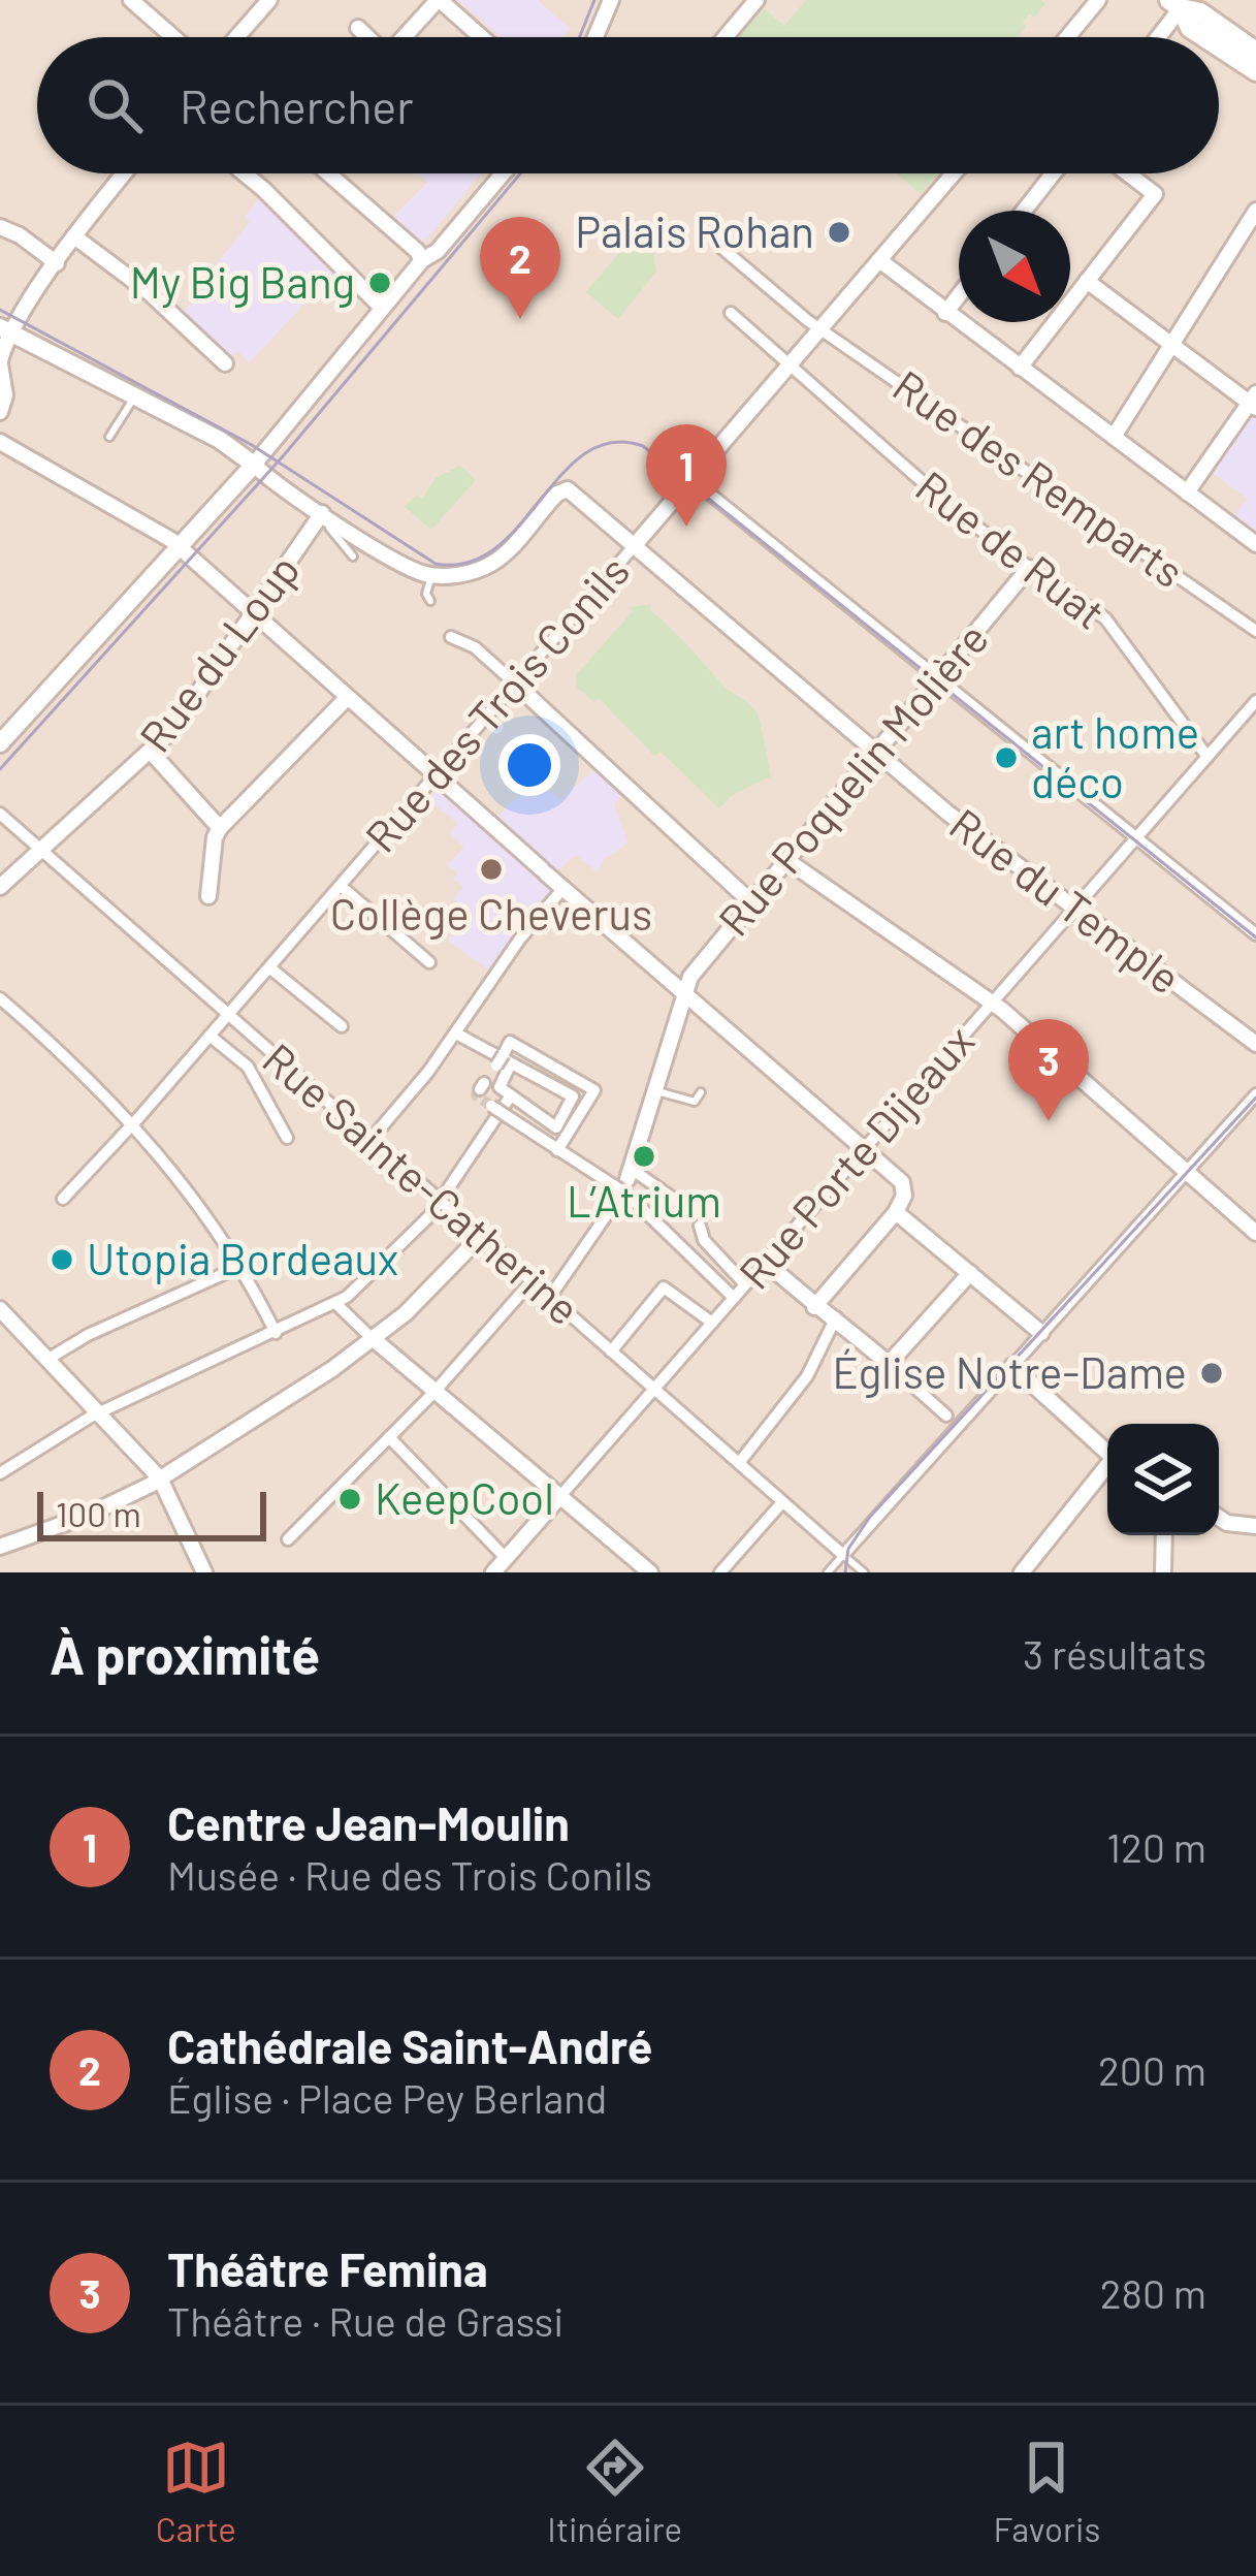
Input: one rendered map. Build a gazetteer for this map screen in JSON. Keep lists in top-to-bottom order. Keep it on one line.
{"streets":{"street":["Rue des Remparts","Rue de Ruat","Rue du Loup","Rue des Trois Conils","Rue Poquelin Molière","Rue du Temple","Rue Porte Dijeaux","Rue Sainte-Catherine"]},"crossings":[["Rue des Remparts","Rue des Trois Conils"],["Rue de Ruat","Rue des Trois Conils"],["Rue de Ruat","Rue Poquelin Molière"],["Rue de Ruat","Rue Porte Dijeaux"],["Rue du Loup","Rue Sainte-Catherine"],["Rue des Trois Conils","Rue du Temple"],["Rue des Trois Conils","Rue Sainte-Catherine"],["Rue Poquelin Molière","Rue du Temple"],["Rue du Temple","Rue Porte Dijeaux"],["Rue Porte Dijeaux","Rue Sainte-Catherine"]],"places":["Palais Rohan","My Big Bang","art home déco","Collège Cheverus","L’Atrium","Utopia Bordeaux","Église Notre-Dame","KeepCool"],"scale_bar":"100 m","north":"bottom right","page":{"search":"Rechercher","pins":["2","1","3"],"scale":"100 m","heading":["À proximité","3 résultats"],"list":[{"mark":"1","name":"Centre Jean-Moulin","note":"Musée · Rue des Trois Conils","value":"120 m"},{"mark":"2","name":"Cathédrale Saint-André","note":"Église · Place Pey Berland","value":"200 m"},{"mark":"3","name":"Théâtre Femina","note":"Théâtre · Rue de Grassi","value":"280 m"}],"nav":["Carte","Itinéraire","Favoris"]}}
